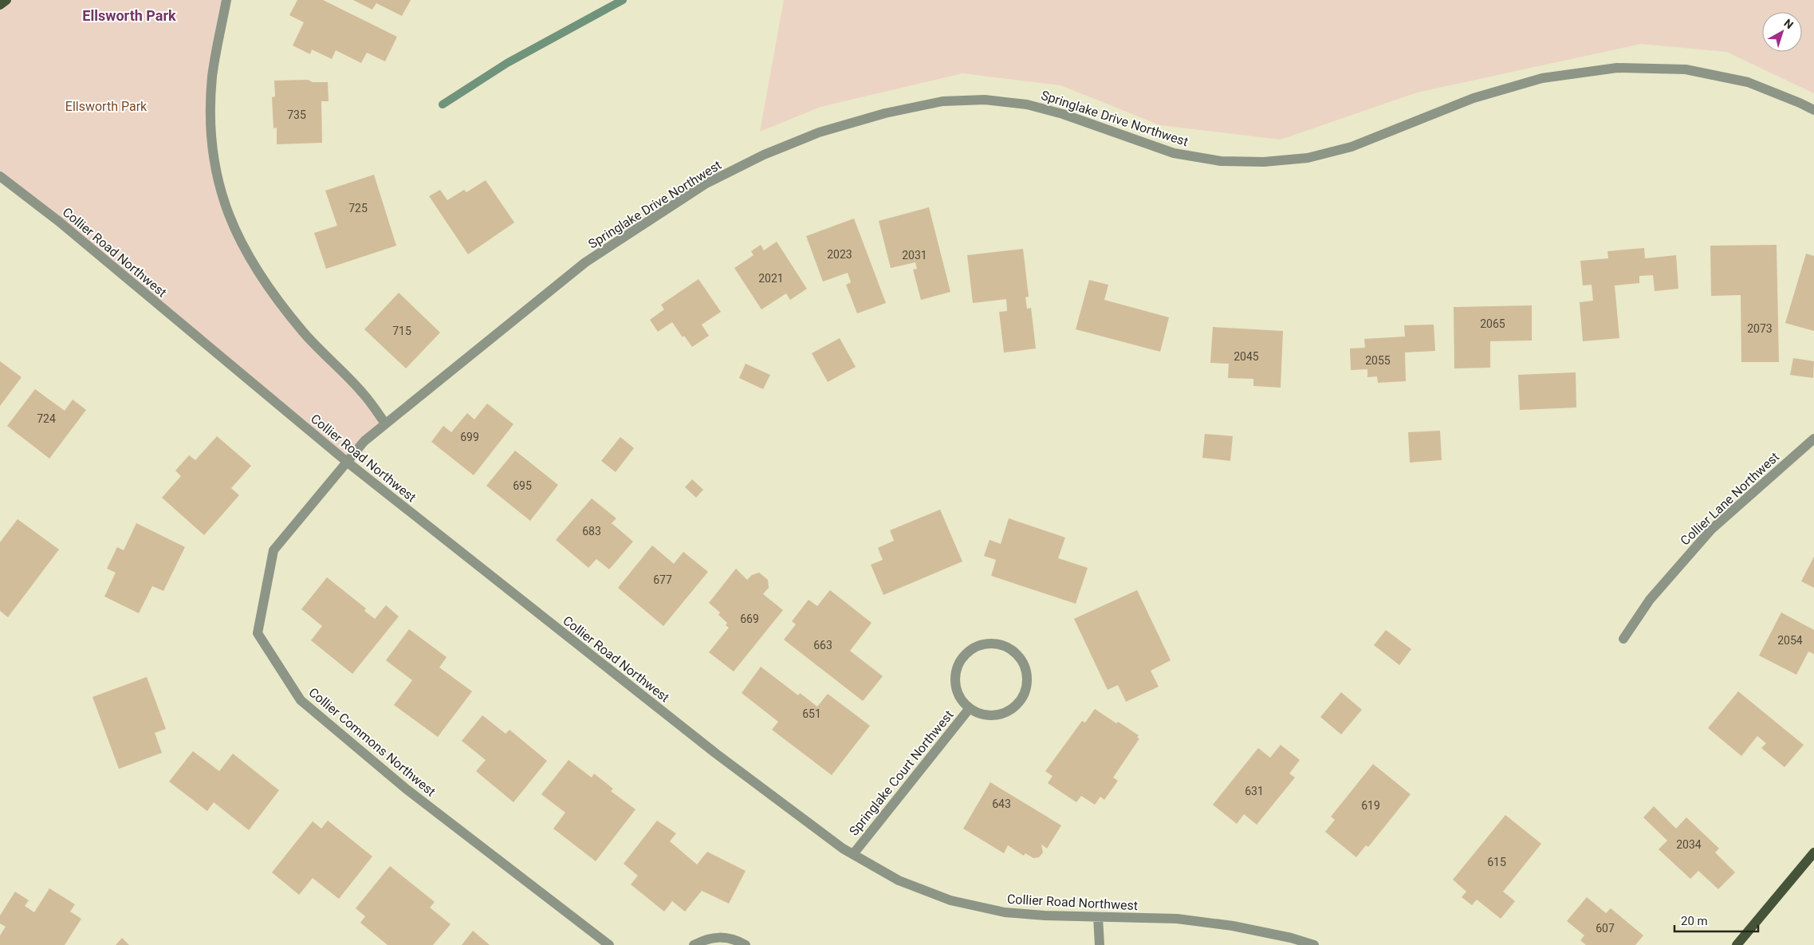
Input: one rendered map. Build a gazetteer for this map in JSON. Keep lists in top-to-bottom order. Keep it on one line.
{"streets":{"street":["Springlake Drive Northwest","Collier Road Northwest","Collier Lane Northwest","Collier Commons Northwest","Springlake Court Northwest"]},"crossings":[["Springlake Drive Northwest","Collier Road Northwest"],["Springlake Drive Northwest","Collier Commons Northwest"],["Collier Road Northwest","Collier Commons Northwest"],["Collier Road Northwest","Springlake Court Northwest"]],"districts":["Ellsworth Park"],"parks":["Ellsworth Park"],"house_numbers":["735","725","2023","2031","2021","2065","2073","715","2045","2055","724","699","695","683","677","669","2054","663","651","631","643","619","2034","615","607"],"scale_bar":"20 m","north":"top right"}
